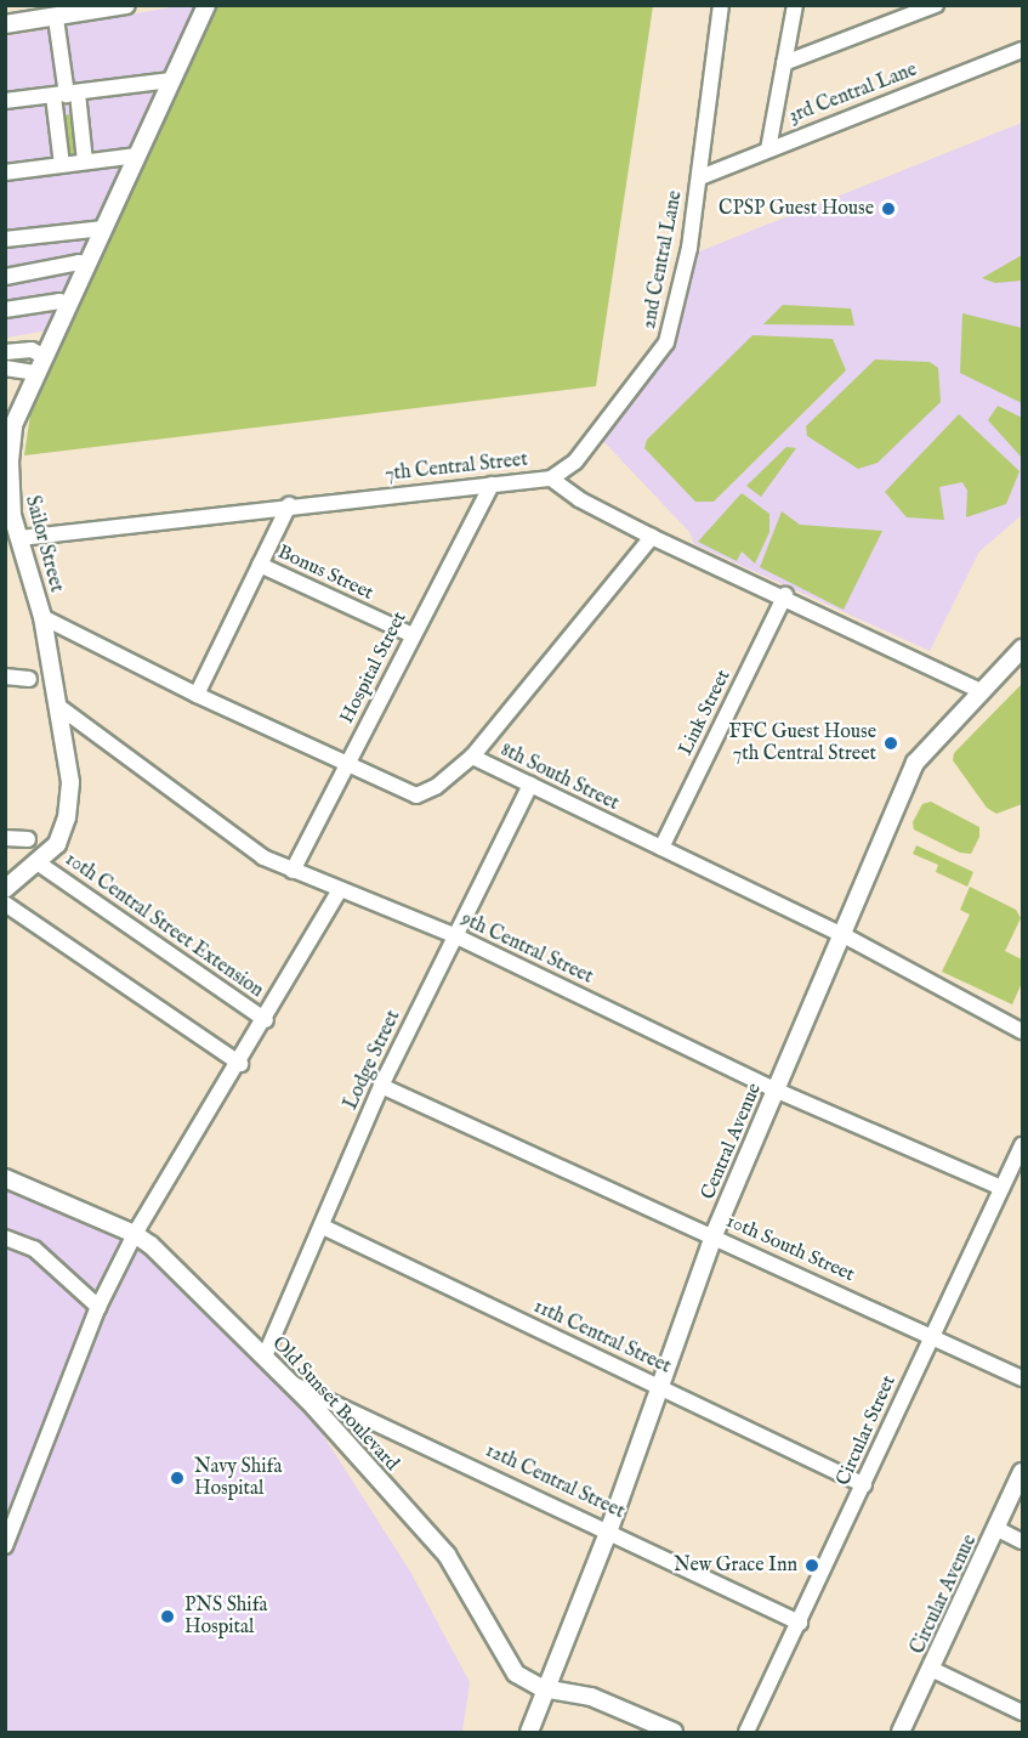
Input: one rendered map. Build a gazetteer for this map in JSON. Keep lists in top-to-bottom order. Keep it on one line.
{"streets":{"street":["3rd Central Lane","2nd Central Lane","7th Central Street","Sailor Street","Bonus Street","Hospital Street","Link Street","8th South Street","10th Central Street Extension","9th Central Street","Lodge Street","Central Avenue","10th South Street","11th Central Street","Old Sunset Boulevard","Circular Street","12th Central Street","Circular Avenue"]},"crossings":[["3rd Central Lane","2nd Central Lane"],["2nd Central Lane","7th Central Street"],["7th Central Street","Sailor Street"],["7th Central Street","Bonus Street"],["7th Central Street","Hospital Street"],["7th Central Street","Link Street"],["7th Central Street","Central Avenue"],["Sailor Street","8th South Street"],["Sailor Street","10th Central Street Extension"],["Sailor Street","9th Central Street"],["Bonus Street","Hospital Street"],["Bonus Street","8th South Street"],["Hospital Street","8th South Street"],["Hospital Street","9th Central Street"],["Link Street","8th South Street"],["8th South Street","Lodge Street"],["8th South Street","Central Avenue"],["9th Central Street","Lodge Street"],["9th Central Street","Central Avenue"],["9th Central Street","Circular Street"],["Lodge Street","10th South Street"],["Lodge Street","11th Central Street"],["Lodge Street","Old Sunset Boulevard"],["Central Avenue","10th South Street"],["Central Avenue","11th Central Street"],["Central Avenue","Old Sunset Boulevard"],["Central Avenue","12th Central Street"],["10th South Street","Circular Street"],["11th Central Street","Circular Street"],["Old Sunset Boulevard","12th Central Street"],["Circular Street","12th Central Street"]],"places":["CPSP Guest House","FFC Guest House 7th Central Street","Navy Shifa Hospital","New Grace Inn","PNS Shifa Hospital"]}
